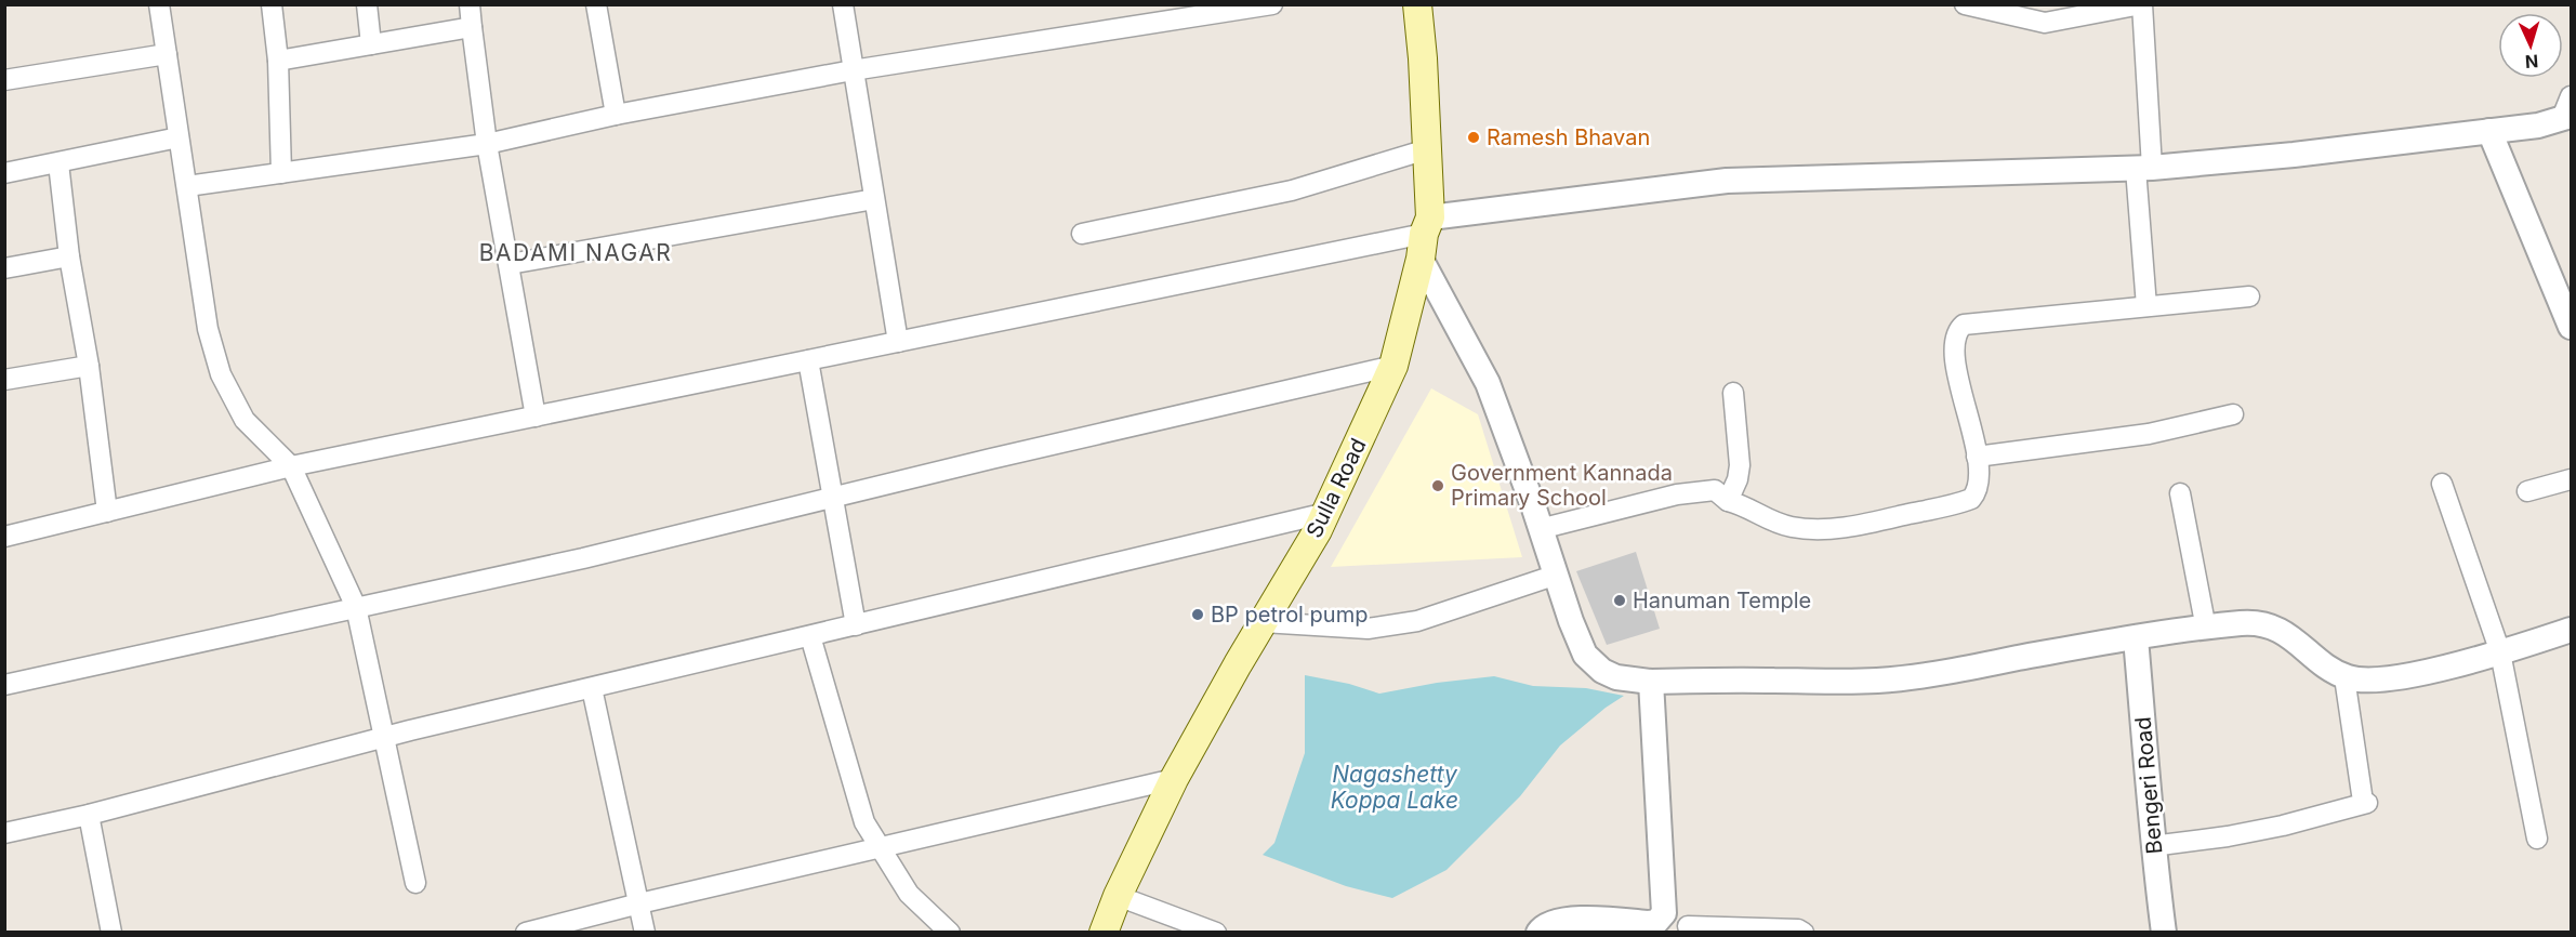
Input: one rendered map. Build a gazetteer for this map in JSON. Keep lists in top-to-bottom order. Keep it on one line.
{"streets":{"main road":["Sulla Road"],"street":["Bengeri Road"]},"districts":["BADAMI NAGAR"],"water":["Nagashetty Koppa Lake"],"places":["Ramesh Bhavan","Government Kannada Primary School","Hanuman Temple","BP petrol pump"],"north":"bottom"}
